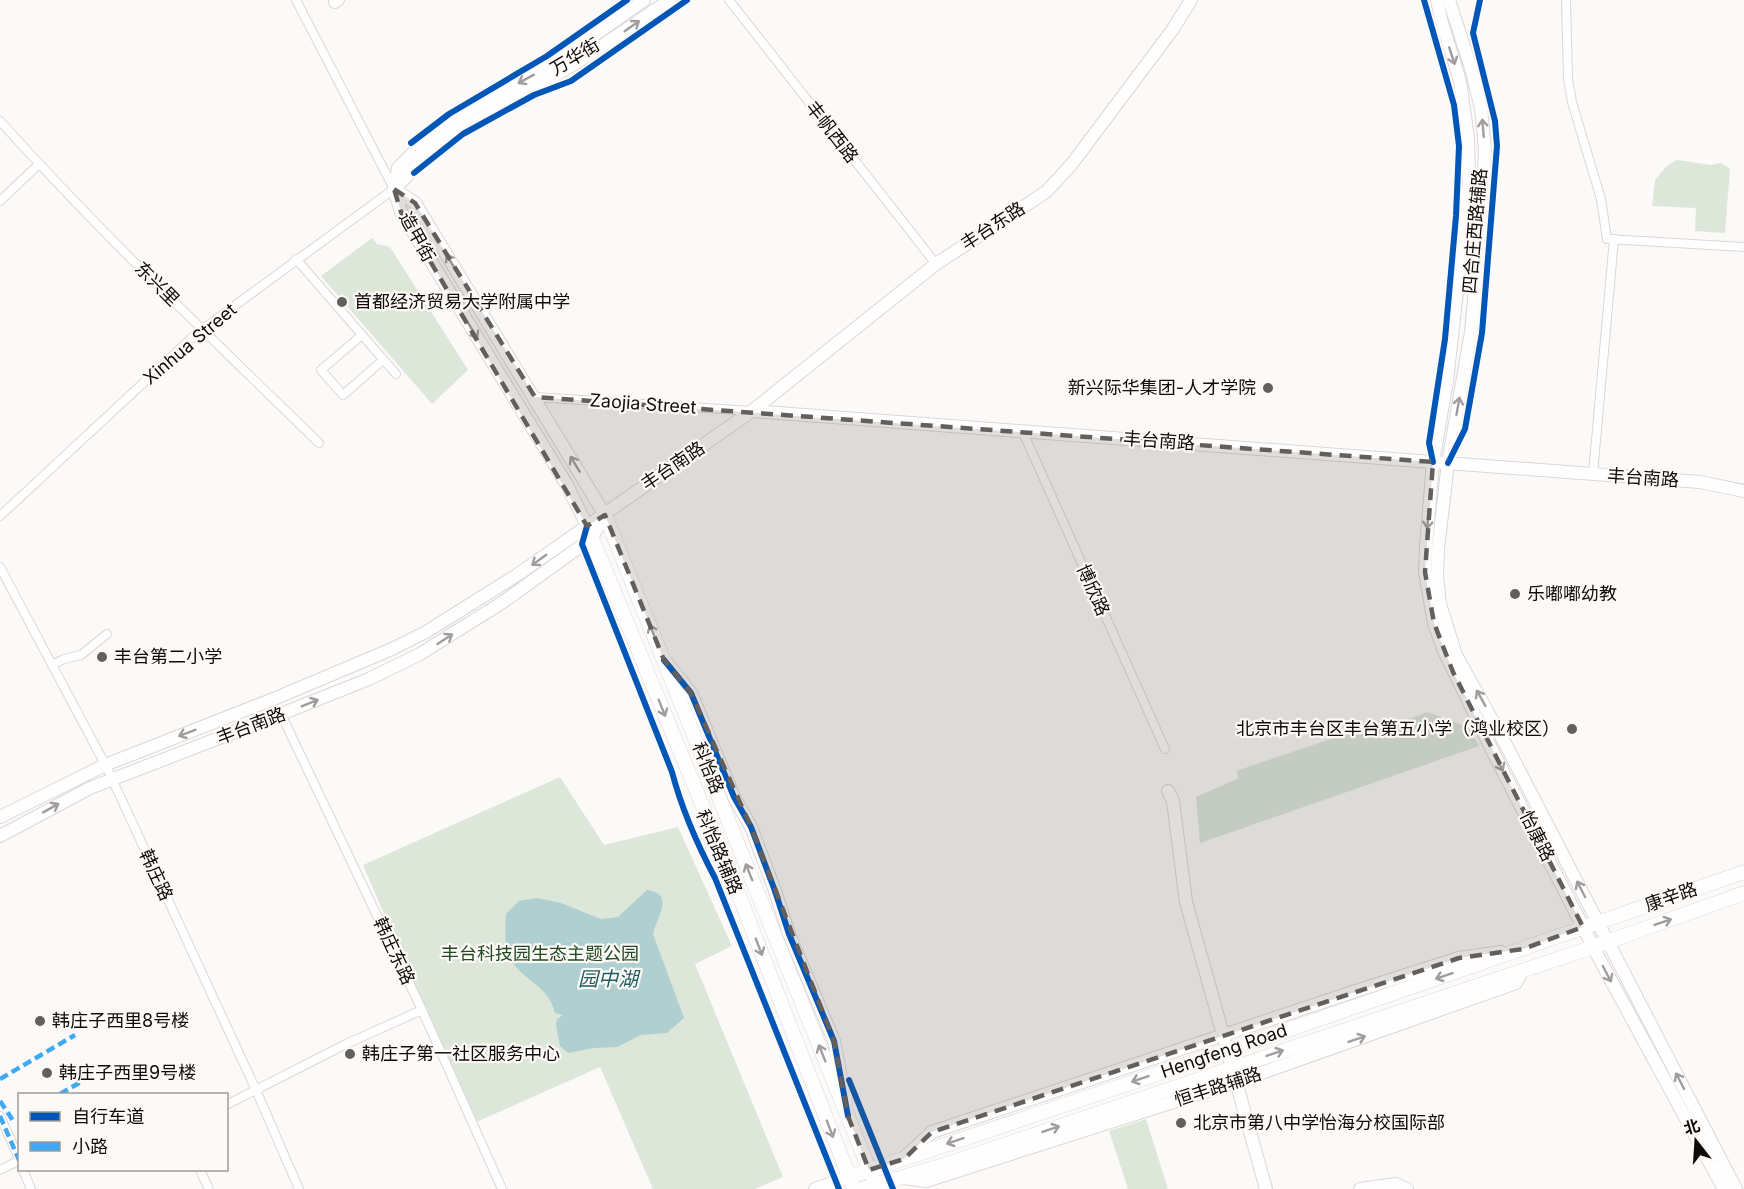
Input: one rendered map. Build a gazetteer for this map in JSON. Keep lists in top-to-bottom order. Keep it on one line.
{"streets":{"main road":["科怡路","康辛路","Hengfeng Road"],"street":["万华街","丰帆西路","丰台东路","造甲街","东兴里","Xinhua Street","Zaojia Street","丰台南路","博欣路","怡康路","韩庄路","韩庄东路"],"cycle path":["四合庄西路辅路","科怡路辅路"]},"crossings":[["万华街","造甲街"],["万华街","Xinhua Street"],["丰帆西路","丰台东路"],["丰台东路","Zaojia Street"],["丰台东路","丰台南路"],["造甲街","Xinhua Street"],["造甲街","Zaojia Street"],["造甲街","丰台南路"],["造甲街","科怡路"],["东兴里","Xinhua Street"],["Zaojia Street","丰台南路"],["丰台南路","博欣路"],["丰台南路","科怡路"],["丰台南路","怡康路"],["丰台南路","韩庄路"],["丰台南路","韩庄东路"],["科怡路","Hengfeng Road"],["怡康路","康辛路"],["怡康路","Hengfeng Road"],["康辛路","Hengfeng Road"]],"water":["园中湖"],"parks":["丰台科技园生态主题公园"],"places":["首都经济贸易大学附属中学","新兴际华集团-人才学院","乐嘟嘟幼教","丰台第二小学","北京市丰台区丰台第五小学（鸿业校区）","韩庄子西里8号楼","韩庄子第一社区服务中心","韩庄子西里9号楼","北京市第八中学怡海分校国际部"],"legend":["自行车道","小路"],"north":"top"}
